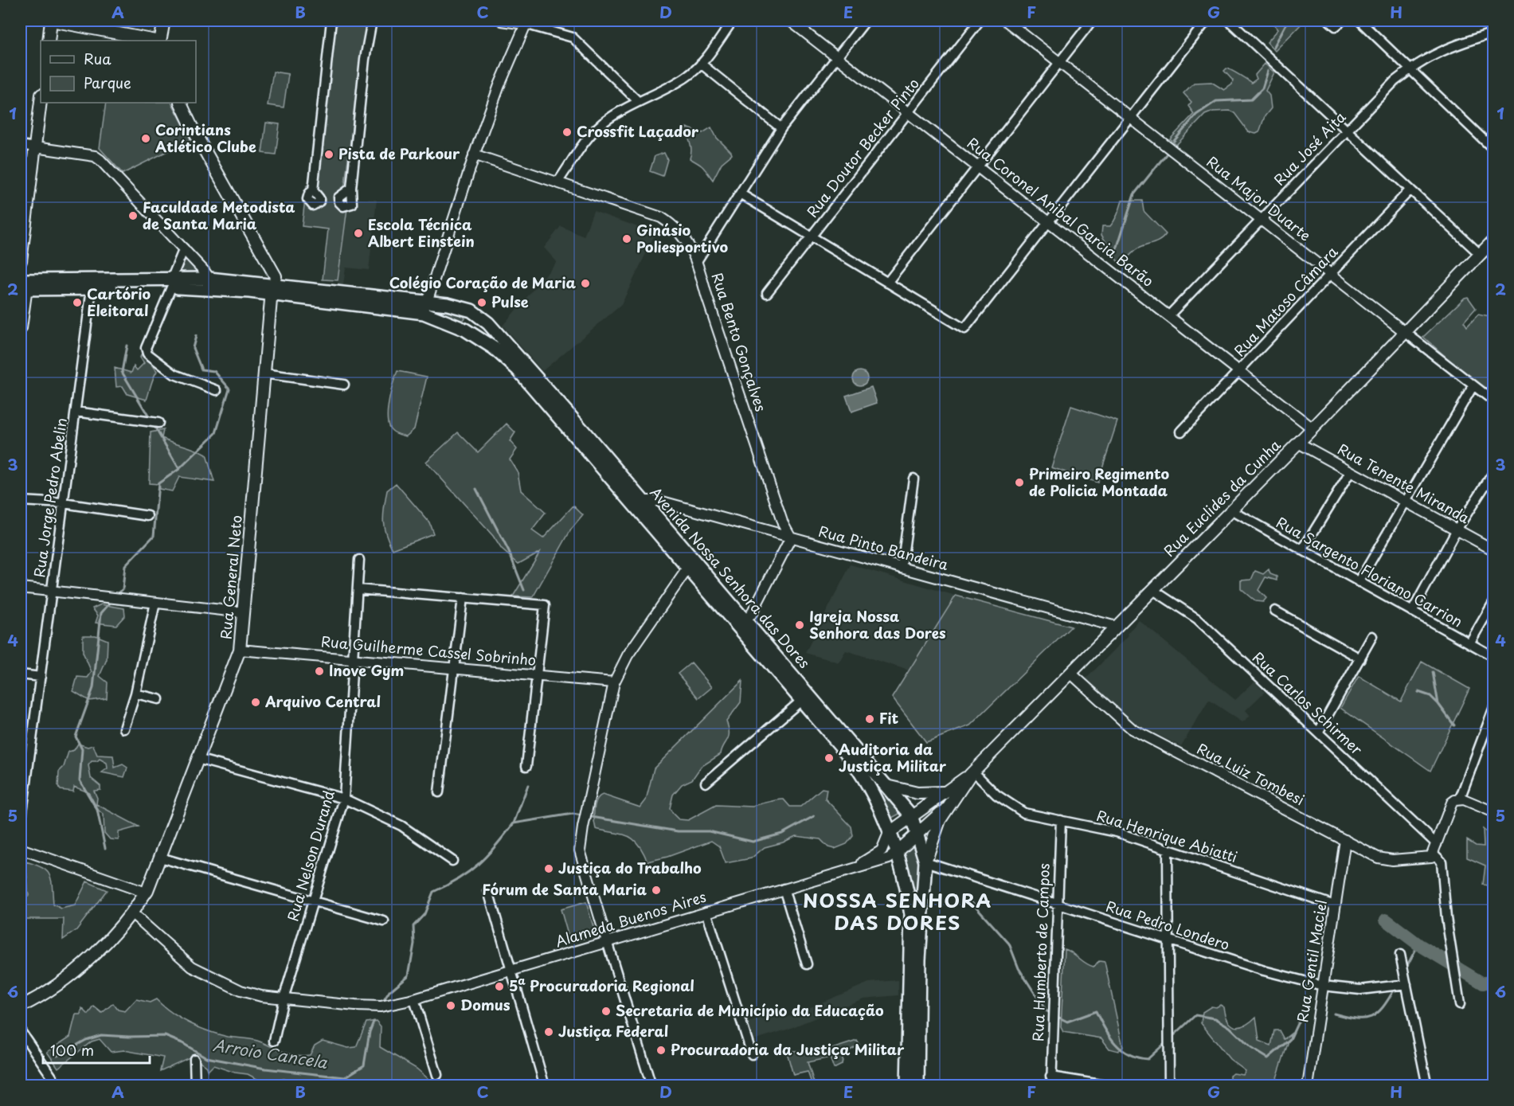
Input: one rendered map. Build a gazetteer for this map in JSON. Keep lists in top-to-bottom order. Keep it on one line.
{"streets":{"main road":["Rua Euclides da Cunha","Rua General Neto","Avenida Nossa Senhora das Dores"],"street":["Rua Doutor Becker Pinto","Rua José Aita","Rua Major Duarte","Rua Coronel Anibal Garcia Barão","Rua Matoso Câmara","Rua Bento Gonçalves","Rua Tenente Miranda","Rua Jorge Pedro Abelin","Rua Pinto Bandeira","Rua Sargento Floriano Carrion","Rua Guilherme Cassel Sobrinho","Rua Carlos Schirmer","Rua Luiz Tombesi","Rua Henrique Abiatti","Rua Nelson Durand","Alameda Buenos Aires","Rua Pedro Londero","Rua Humberto de Campos","Rua Gentil Maciel"]},"crossings":[["Rua Doutor Becker Pinto","Rua Coronel Anibal Garcia Barão"],["Rua José Aita","Rua Major Duarte"],["Rua José Aita","Rua Coronel Anibal Garcia Barão"],["Rua Major Duarte","Rua Matoso Câmara"],["Rua Major Duarte","Rua Euclides da Cunha"],["Rua Coronel Anibal Garcia Barão","Rua Matoso Câmara"],["Rua Coronel Anibal Garcia Barão","Rua Euclides da Cunha"],["Rua Bento Gonçalves","Rua Pinto Bandeira"],["Rua Tenente Miranda","Rua Euclides da Cunha"],["Rua Euclides da Cunha","Rua Pinto Bandeira"],["Rua Euclides da Cunha","Rua Sargento Floriano Carrion"],["Rua Euclides da Cunha","Avenida Nossa Senhora das Dores"],["Rua Euclides da Cunha","Rua Carlos Schirmer"],["Rua Euclides da Cunha","Rua Luiz Tombesi"],["Rua Euclides da Cunha","Rua Henrique Abiatti"],["Rua Euclides da Cunha","Alameda Buenos Aires"],["Rua Euclides da Cunha","Rua Pedro Londero"],["Rua Pinto Bandeira","Avenida Nossa Senhora das Dores"],["Rua General Neto","Avenida Nossa Senhora das Dores"],["Rua General Neto","Rua Guilherme Cassel Sobrinho"],["Rua General Neto","Alameda Buenos Aires"],["Avenida Nossa Senhora das Dores","Alameda Buenos Aires"],["Avenida Nossa Senhora das Dores","Rua Pedro Londero"],["Rua Guilherme Cassel Sobrinho","Rua Nelson Durand"],["Rua Carlos Schirmer","Rua Luiz Tombesi"],["Rua Luiz Tombesi","Rua Gentil Maciel"],["Rua Henrique Abiatti","Rua Humberto de Campos"],["Rua Henrique Abiatti","Rua Gentil Maciel"],["Rua Nelson Durand","Alameda Buenos Aires"],["Rua Pedro Londero","Rua Humberto de Campos"],["Rua Pedro Londero","Rua Gentil Maciel"]],"districts":["NOSSA SENHORA DAS DORES"],"water":["Arroio Cancela"],"places":["Crossfit Laçador","Corintians Atlético Clube","Pista de Parkour","Faculdade Metodista de Santa Maria","Escola Técnica Albert Einstein","Ginásio Poliesportivo","Colégio Coração de Maria","Cartório Eleitoral","Pulse","Primeiro Regimento de Policia Montada","Igreja Nossa Senhora das Dores","Inove Gym","Arquivo Central","Fit","Auditoria da Justiça Militar","Justiça do Trabalho","Fórum de Santa Maria","5ª Procuradoria Regional","Domus","Secretaria de Município da Educação","Justiça Federal","Procuradoria da Justiça Militar"],"legend":["Rua","Parque"],"scale_bar":"100 m","grid":{"columns":["A","B","C","D","E","F","G","H"],"rows":["1","2","3","4","5","6"]}}
